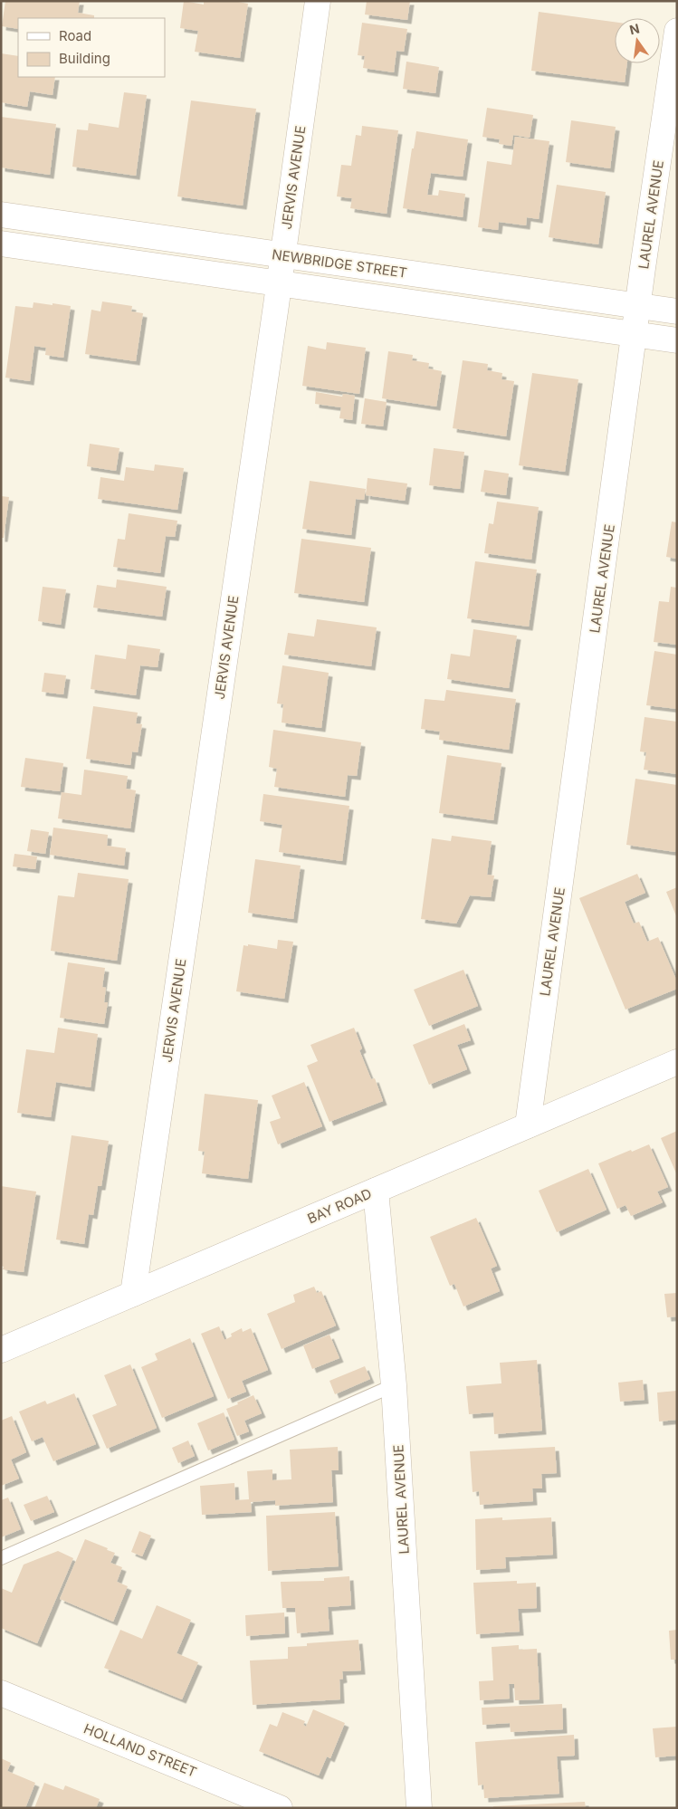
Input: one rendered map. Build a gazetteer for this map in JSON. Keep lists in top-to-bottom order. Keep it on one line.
{"streets":{"street":["JERVIS AVENUE","LAUREL AVENUE","NEWBRIDGE STREET","BAY ROAD","HOLLAND STREET"]},"crossings":[["JERVIS AVENUE","NEWBRIDGE STREET"],["JERVIS AVENUE","BAY ROAD"],["LAUREL AVENUE","NEWBRIDGE STREET"],["LAUREL AVENUE","BAY ROAD"]],"legend":["Road","Building"],"north":"top"}
